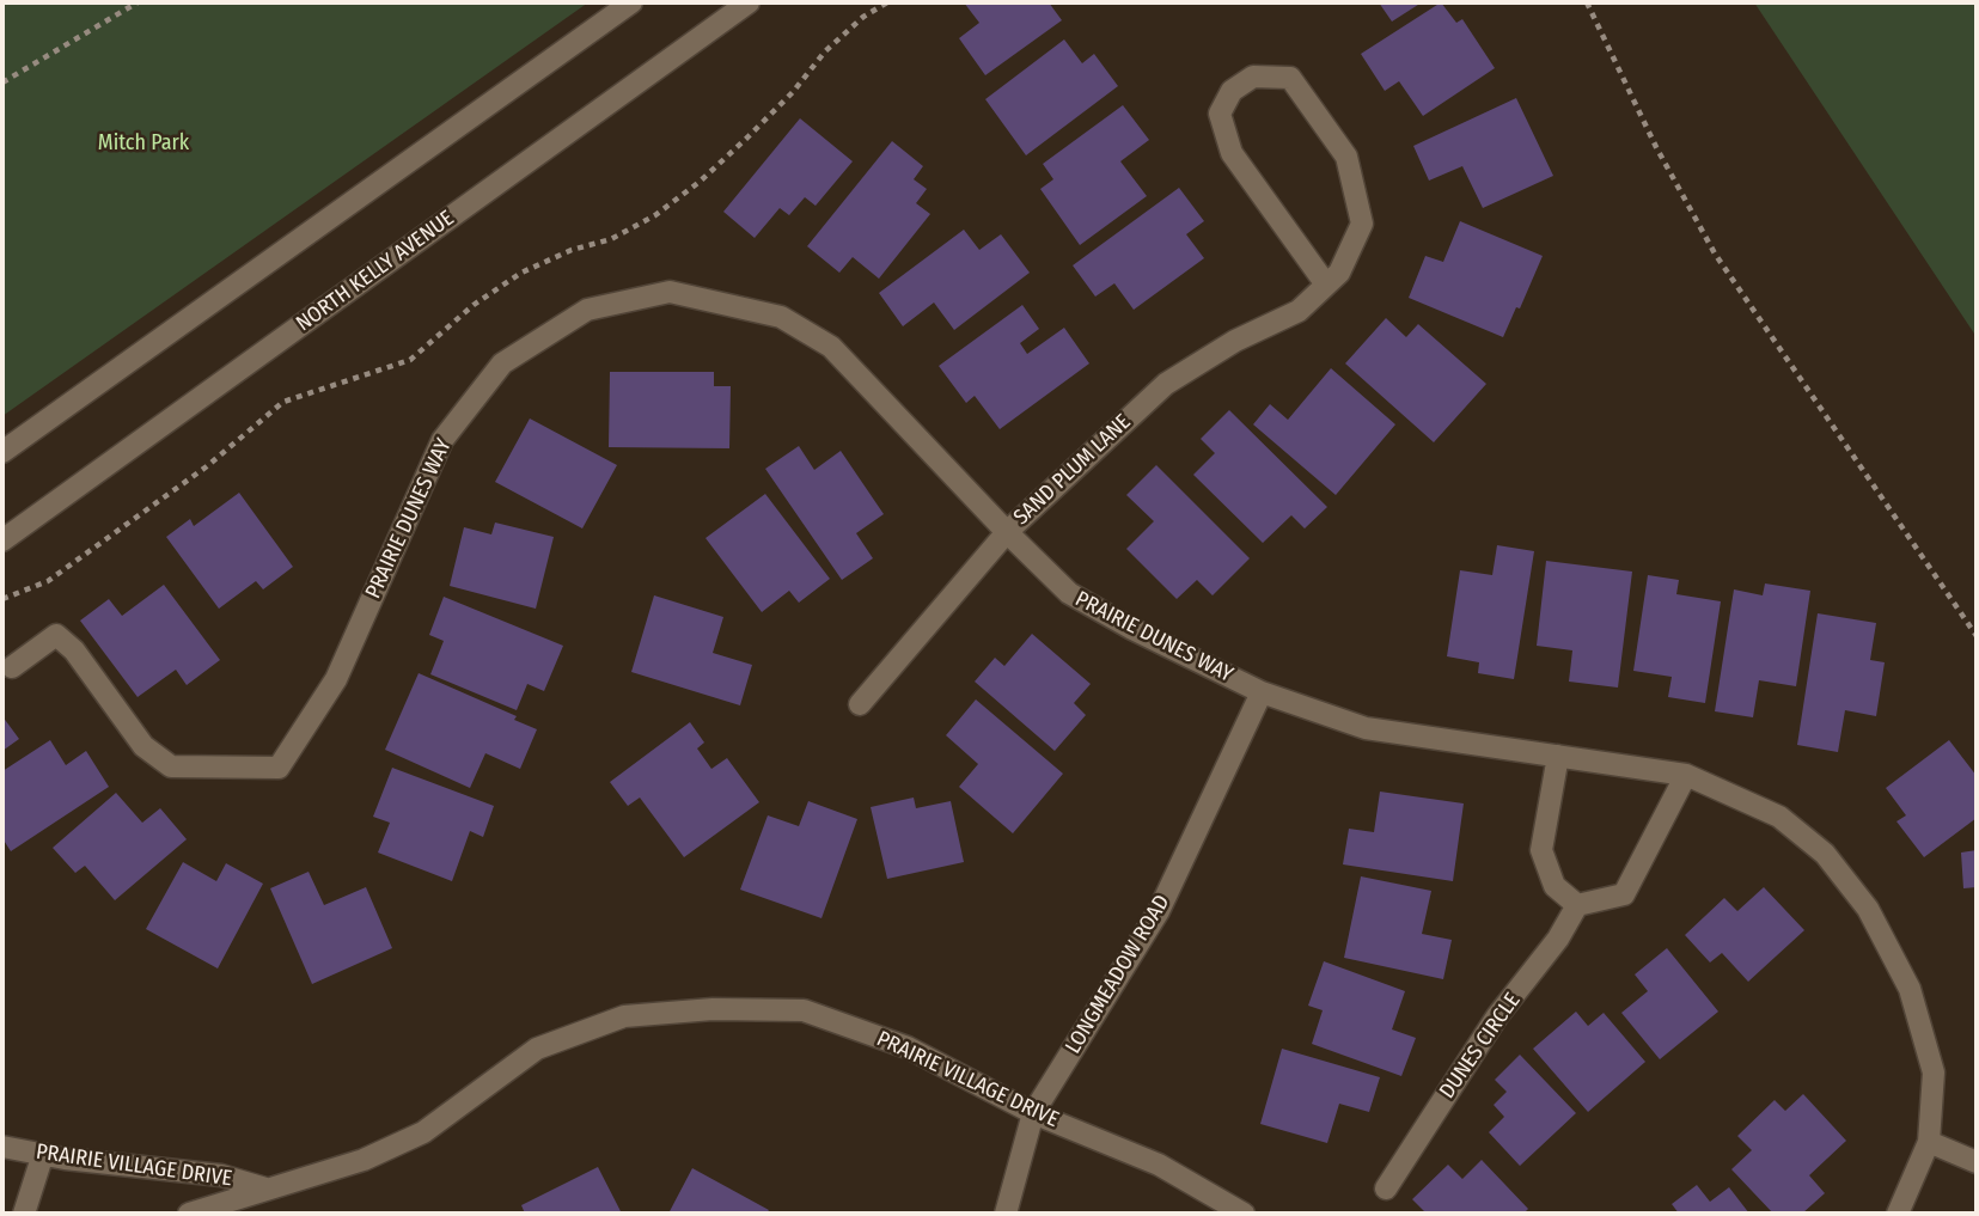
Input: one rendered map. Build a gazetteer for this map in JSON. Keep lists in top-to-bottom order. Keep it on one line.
{"streets":{"street":["NORTH KELLY AVENUE","SAND PLUM LANE","PRAIRIE DUNES WAY","LONGMEADOW ROAD","DUNES CIRCLE","PRAIRIE VILLAGE DRIVE"]},"crossings":[["SAND PLUM LANE","PRAIRIE DUNES WAY"],["PRAIRIE DUNES WAY","LONGMEADOW ROAD"],["LONGMEADOW ROAD","PRAIRIE VILLAGE DRIVE"]],"parks":["Mitch Park"]}
